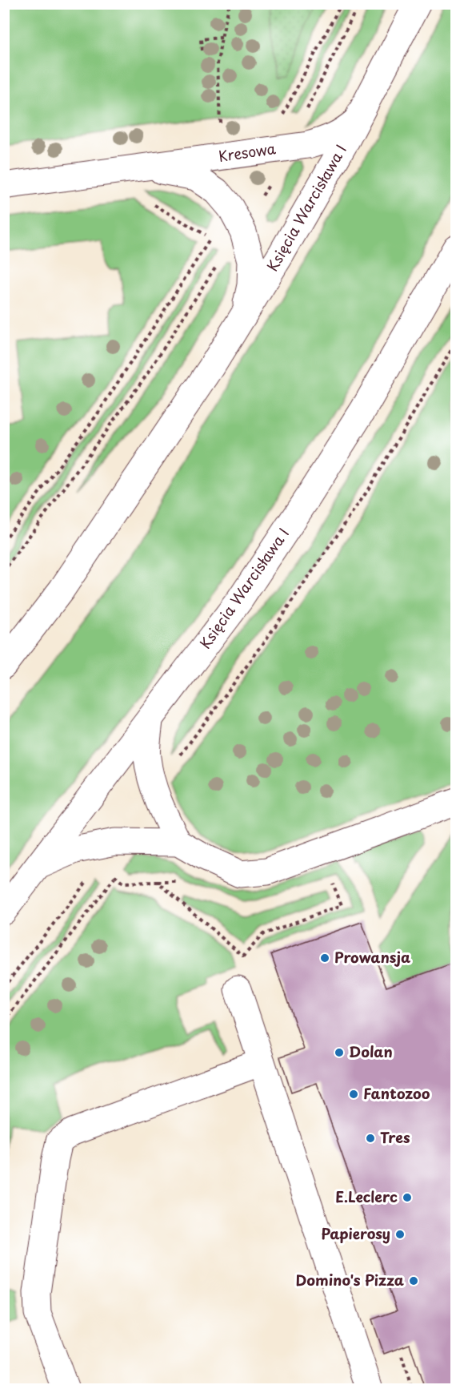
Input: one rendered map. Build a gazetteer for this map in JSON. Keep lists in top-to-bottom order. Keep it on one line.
{"streets":{"street":["Kresowa","Księcia Warcisława I"]},"crossings":[["Kresowa","Księcia Warcisława I"]],"places":["Prowansja","Dolan","Fantozoo","Tres","E.Leclerc","Papierosy","Domino's Pizza"]}
